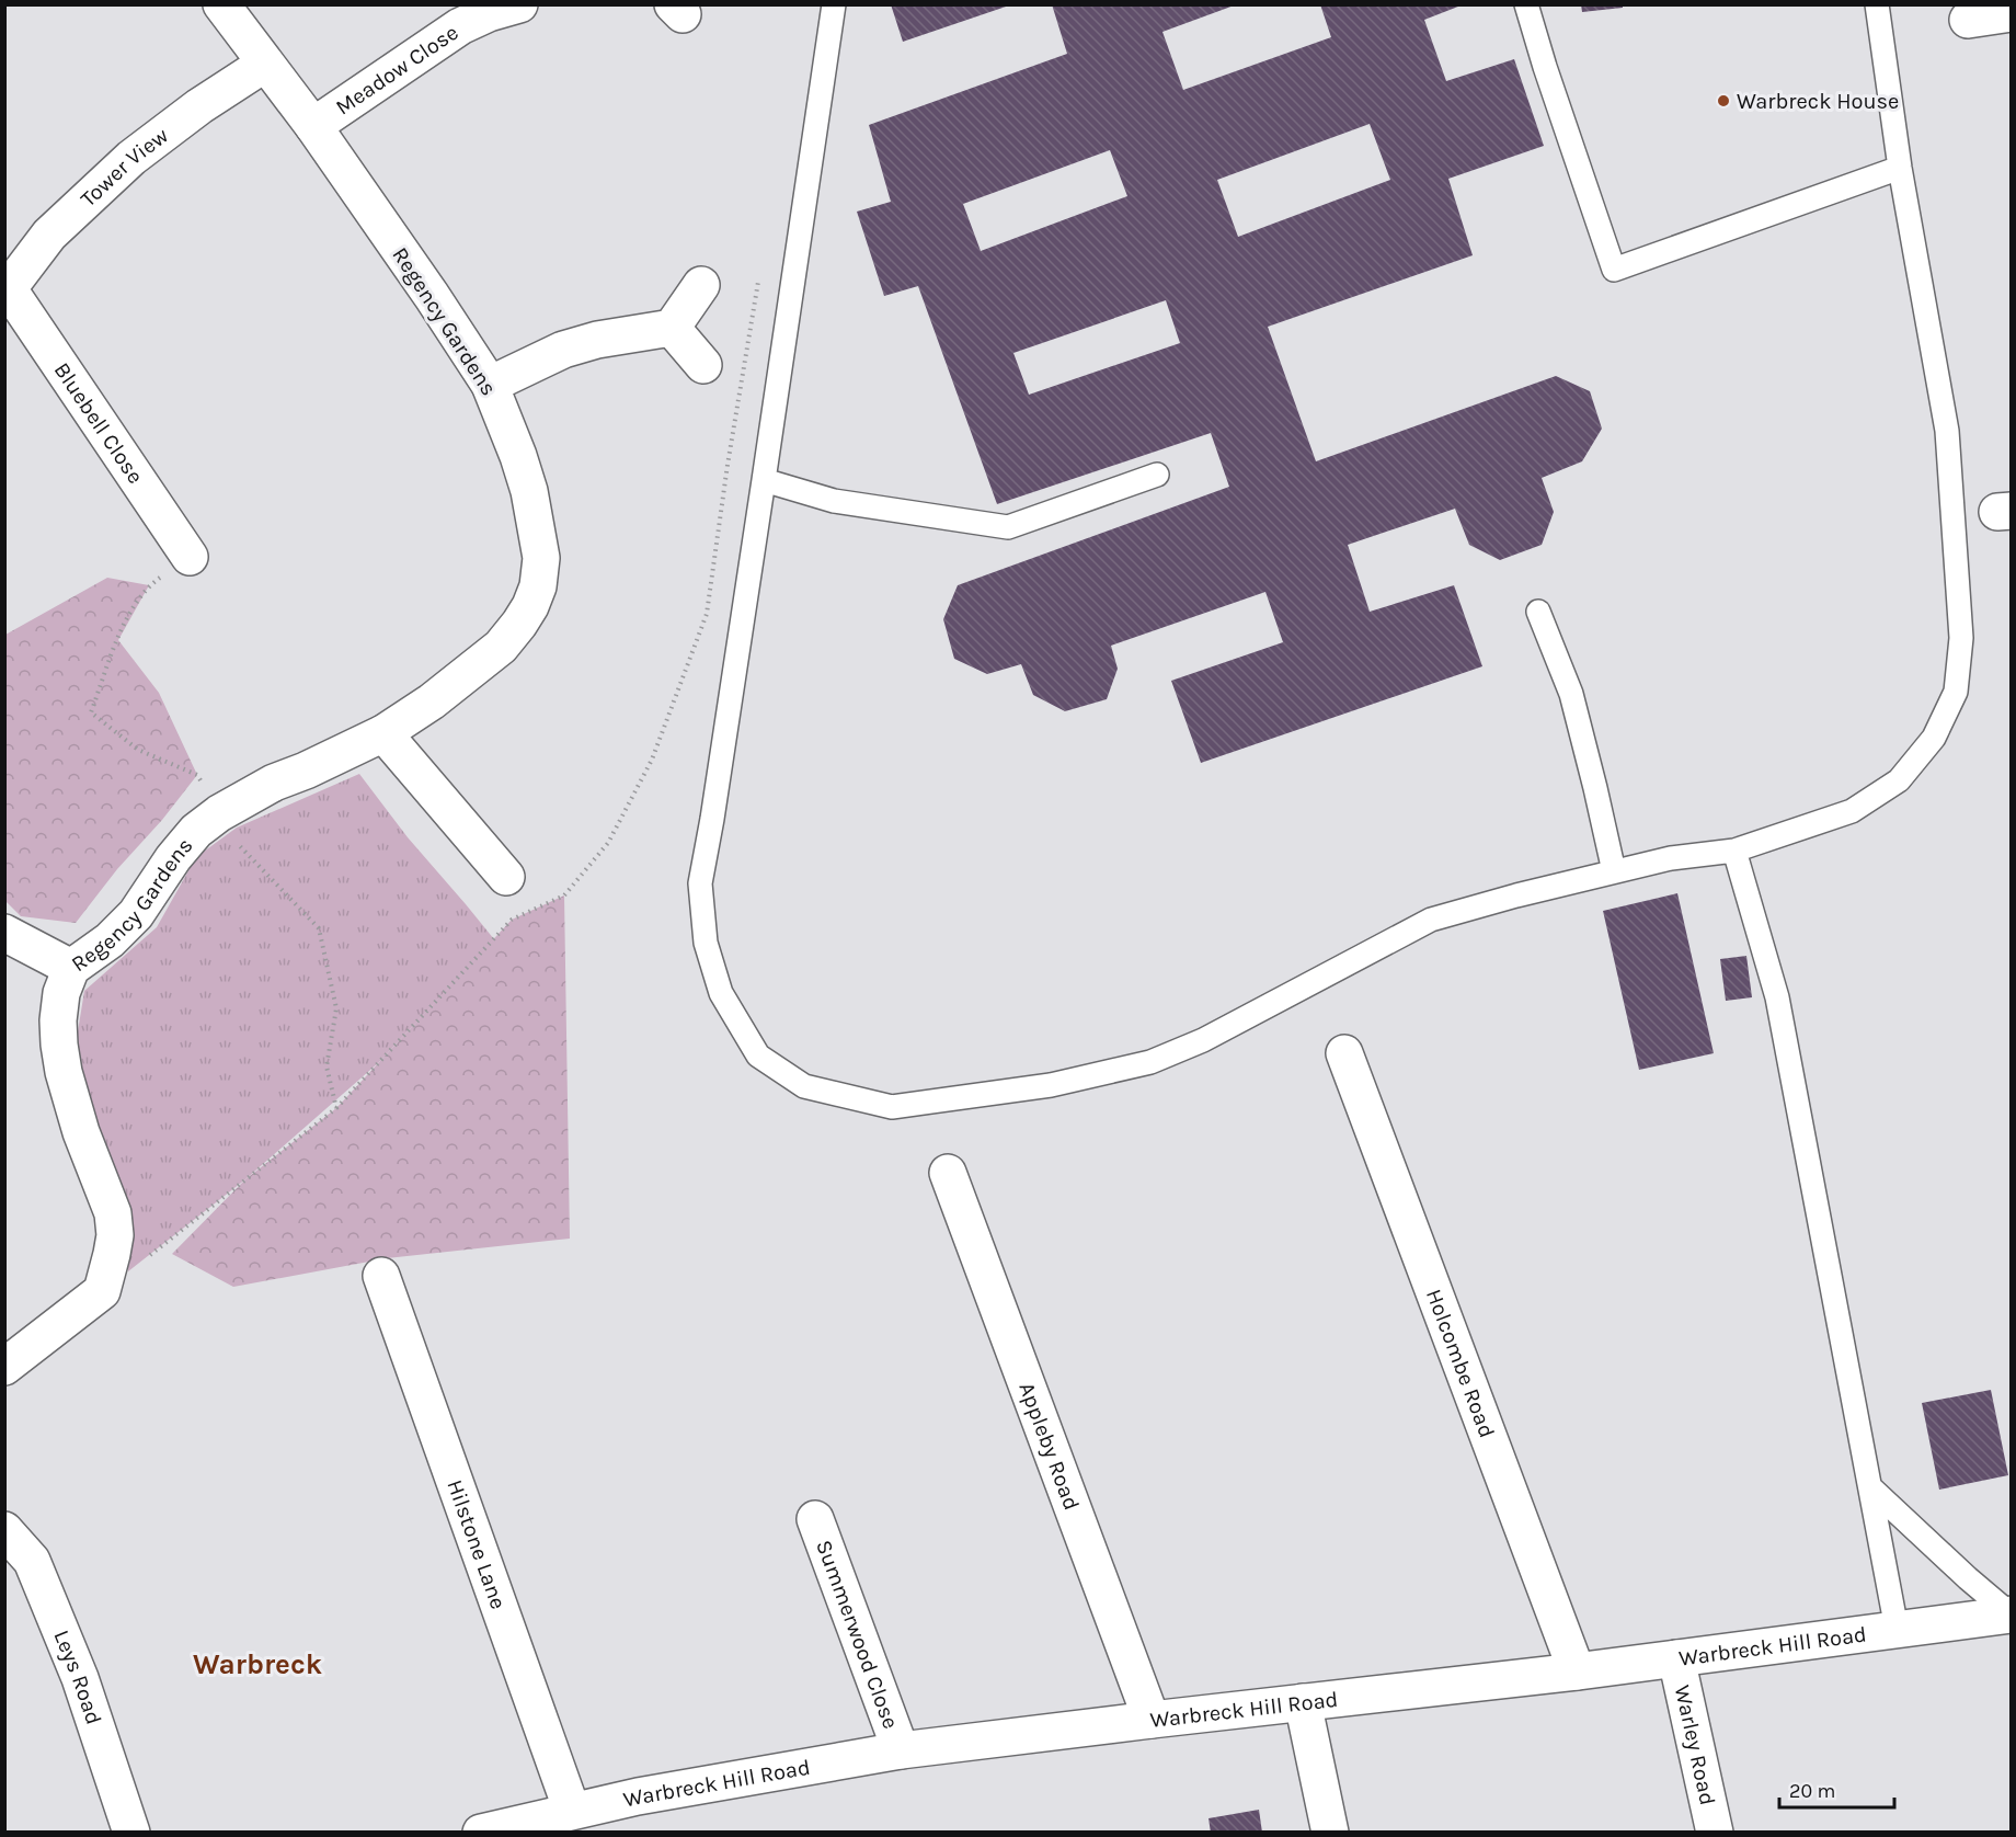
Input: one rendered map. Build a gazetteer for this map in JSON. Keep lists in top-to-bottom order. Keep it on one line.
{"streets":{"street":["Meadow Close","Tower View","Regency Gardens","Bluebell Close","Holcombe Road","Appleby Road","Hilstone Lane","Summerwood Close","Warbreck Hill Road","Leys Road","Warley Road"]},"crossings":[["Meadow Close","Regency Gardens"],["Tower View","Regency Gardens"],["Tower View","Bluebell Close"],["Holcombe Road","Warbreck Hill Road"],["Appleby Road","Warbreck Hill Road"],["Hilstone Lane","Warbreck Hill Road"],["Summerwood Close","Warbreck Hill Road"],["Warbreck Hill Road","Warley Road"]],"districts":["Warbreck"],"places":["Warbreck House"],"scale_bar":"20 m"}
